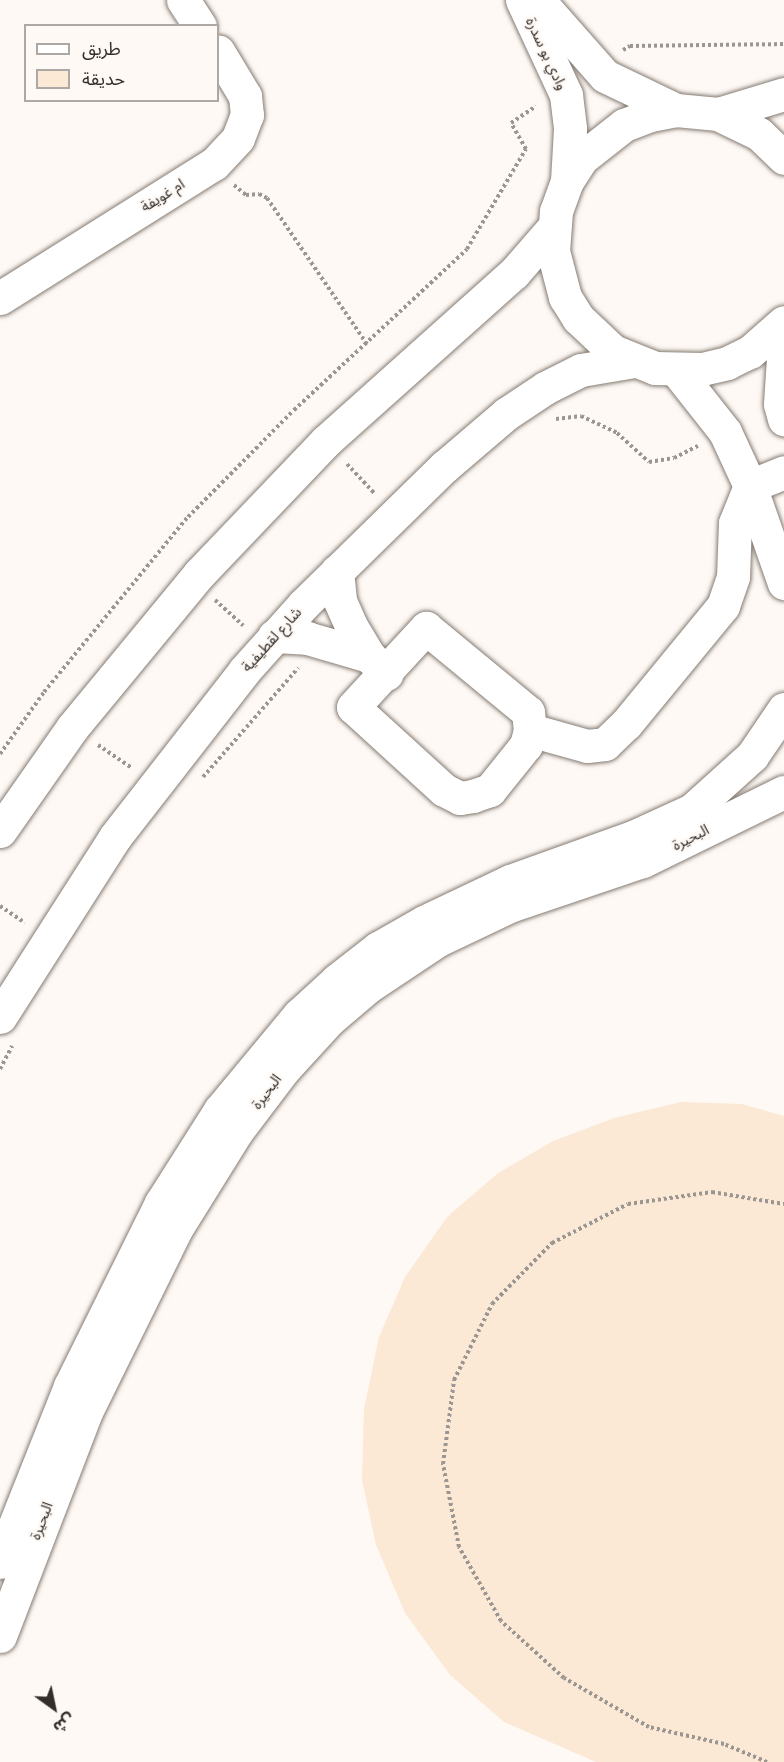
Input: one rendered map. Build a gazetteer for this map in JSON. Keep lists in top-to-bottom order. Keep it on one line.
{"streets":{"street":["وادي بو سدرة","ام غويفة","شارع لقطيفية","البحيرة"]},"legend":["طريق","حديقة"],"north":"bottom right"}
